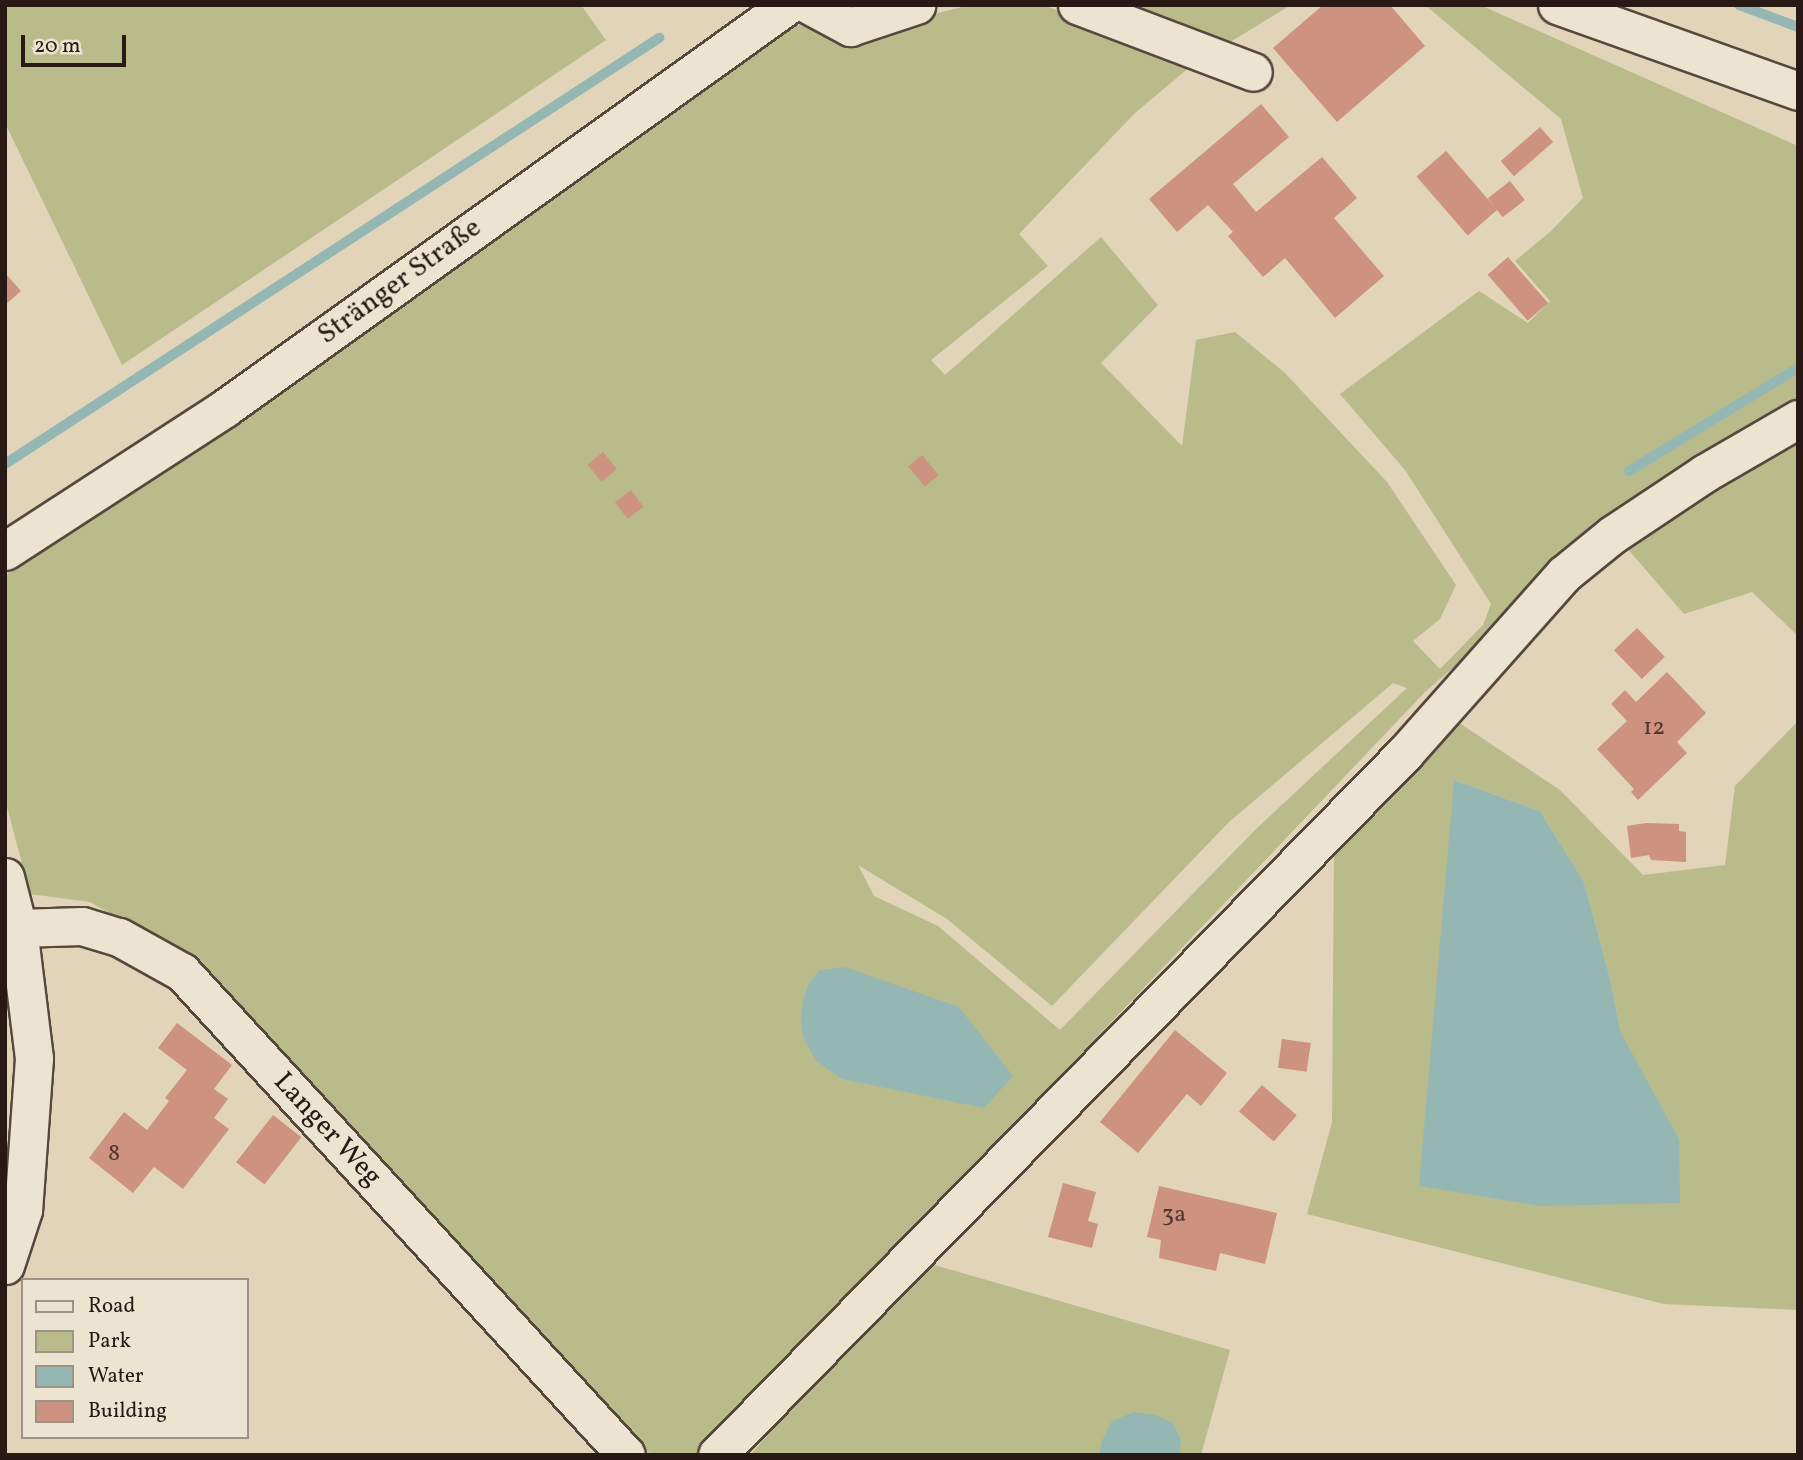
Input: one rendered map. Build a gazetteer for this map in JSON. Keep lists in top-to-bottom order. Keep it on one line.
{"streets":{"street":["Stränger Straße","Langer Weg"]},"house_numbers":["12","8","3a"],"legend":["Road","Park","Water","Building"],"scale_bar":"20 m"}
